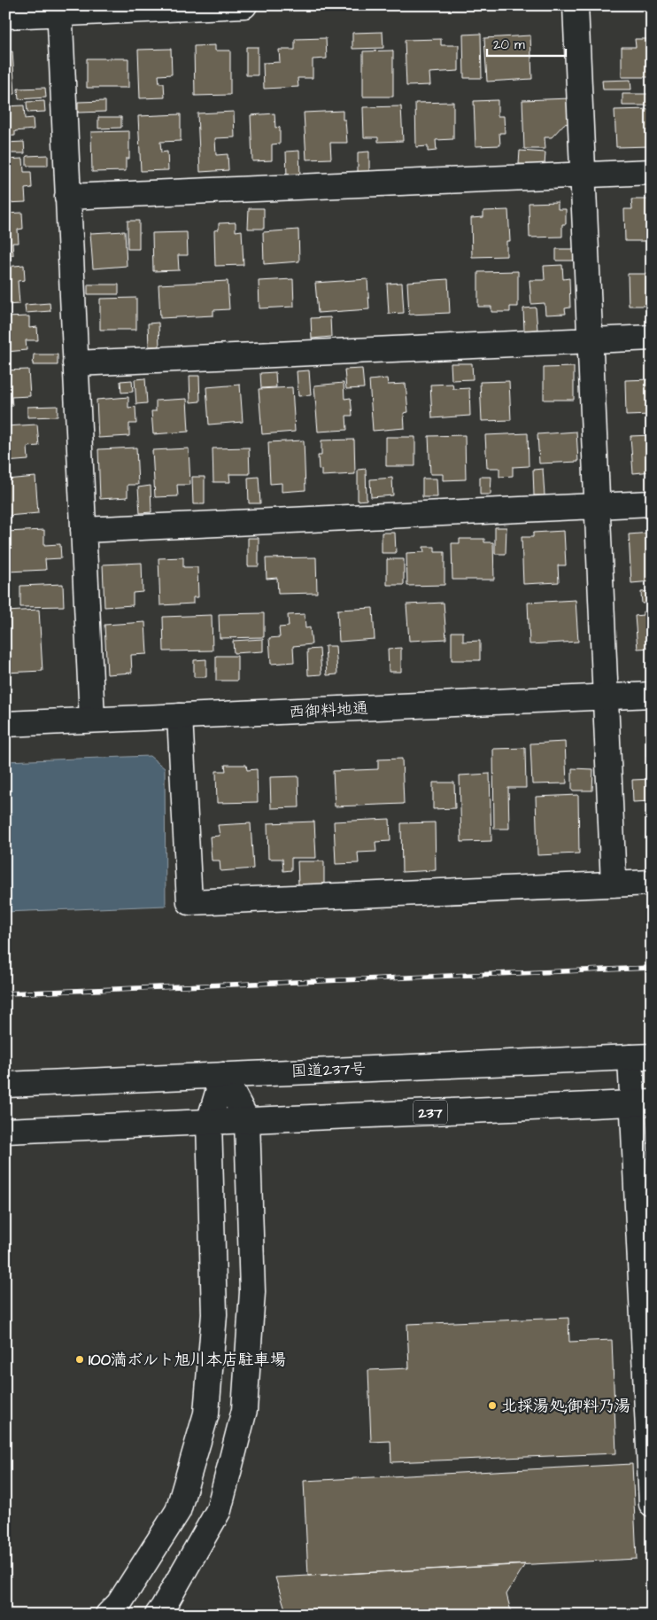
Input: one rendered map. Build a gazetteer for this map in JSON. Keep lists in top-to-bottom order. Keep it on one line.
{"streets":{"main road":["西御料地通","国道237号","237"]},"places":["100満ボルト旭川本店駐車場","北採湯処;御料乃湯"],"scale_bar":"20 m"}
